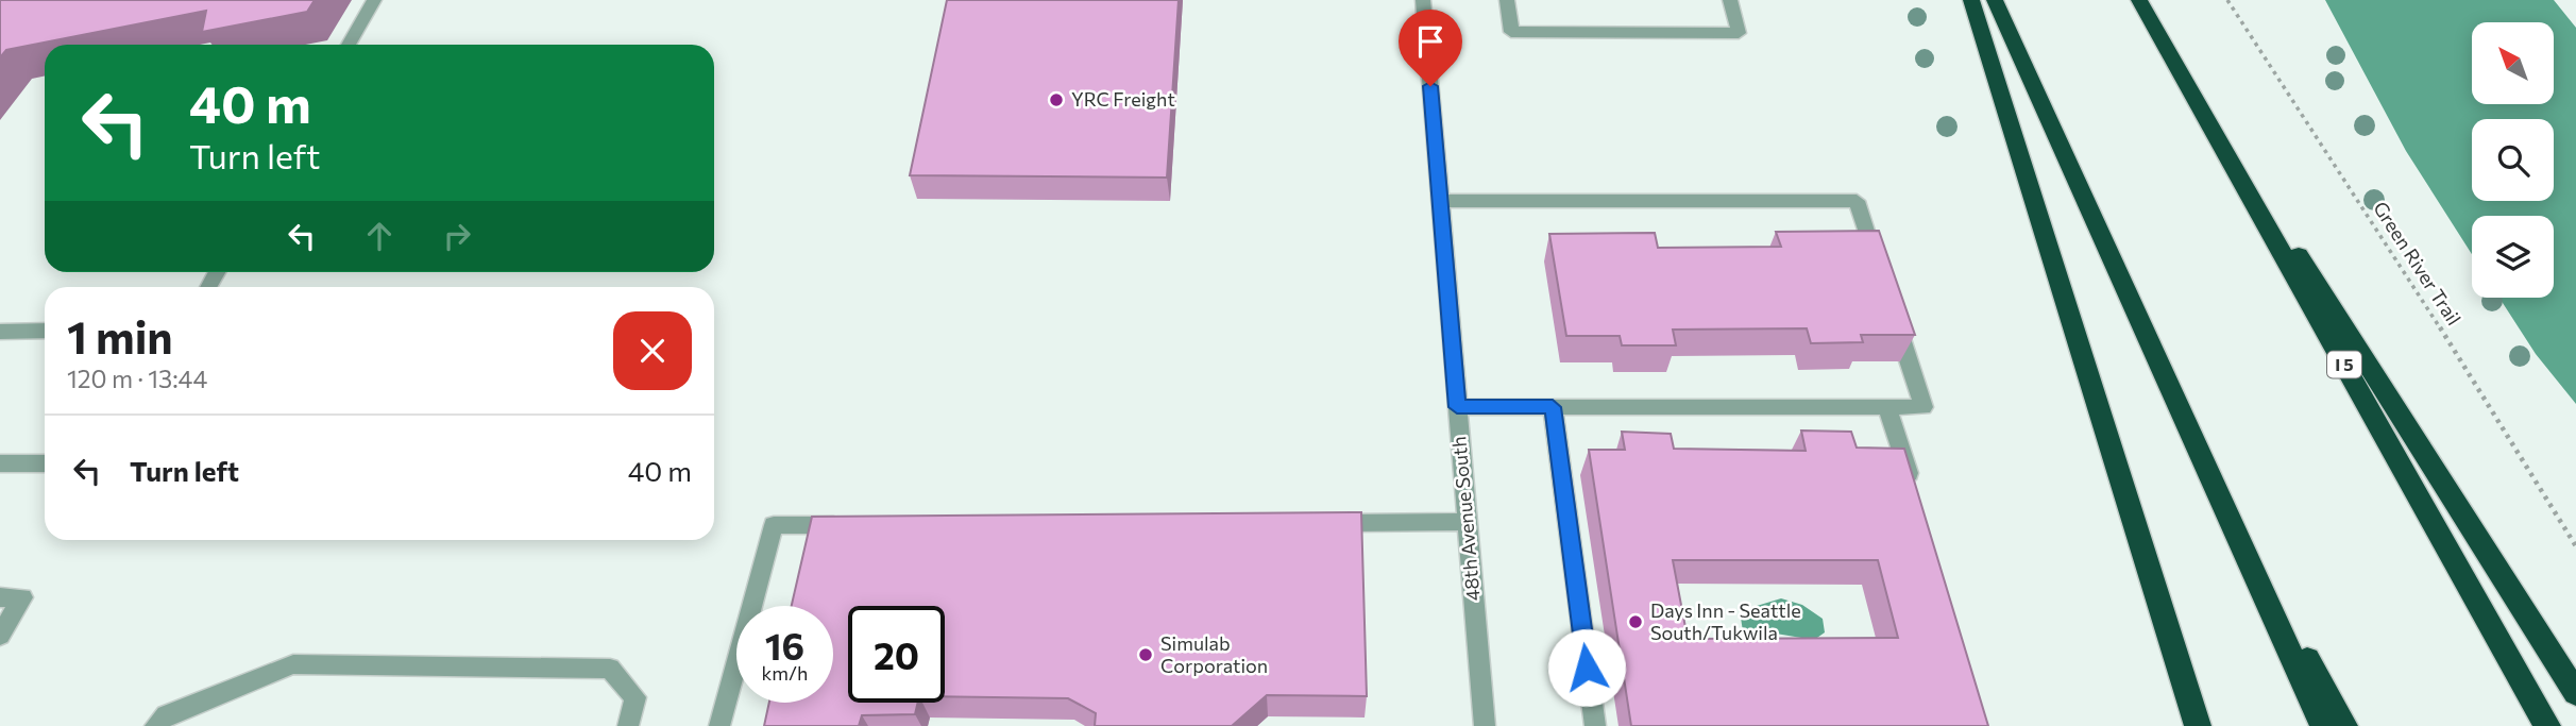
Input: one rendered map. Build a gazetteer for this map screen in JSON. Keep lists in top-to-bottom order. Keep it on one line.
{"streets":{"highway":["I 5"],"street":["48th Avenue South"],"path":["Green River Trail"]},"places":["YRC Freight","Days Inn - Seattle South/Tukwila","Simulab Corporation"],"north":"top left","page":{"turn":["40 m","Turn left"],"heading":["1 min","120 m · 13:44"],"list":[{"name":"Turn left","value":"40 m"}],"speed":"16 km/h","limit":"20"}}
